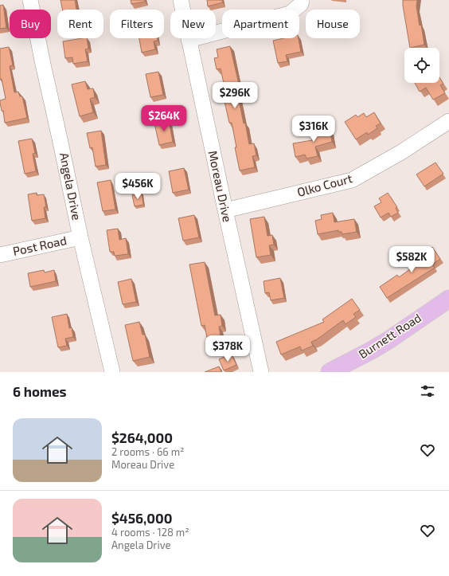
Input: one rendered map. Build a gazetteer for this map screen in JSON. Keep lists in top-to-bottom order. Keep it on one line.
{"streets":{"main road":["Burnett Road"],"street":["Olko Court","Angela Drive","Moreau Drive","Post Road"]},"crossings":[["Olko Court","Moreau Drive"],["Angela Drive","Post Road"]],"page":{"chip":["Buy","Rent","Filters","New","Apartment","House"],"price":["$296K","$264K","$316K","$456K","$582K","$378K"],"heading":"6 homes","list":[{"name":"$264,000","note":"2 rooms · 66 m² · Moreau Drive"},{"name":"$456,000","note":"4 rooms · 128 m² · Angela Drive"}]}}
